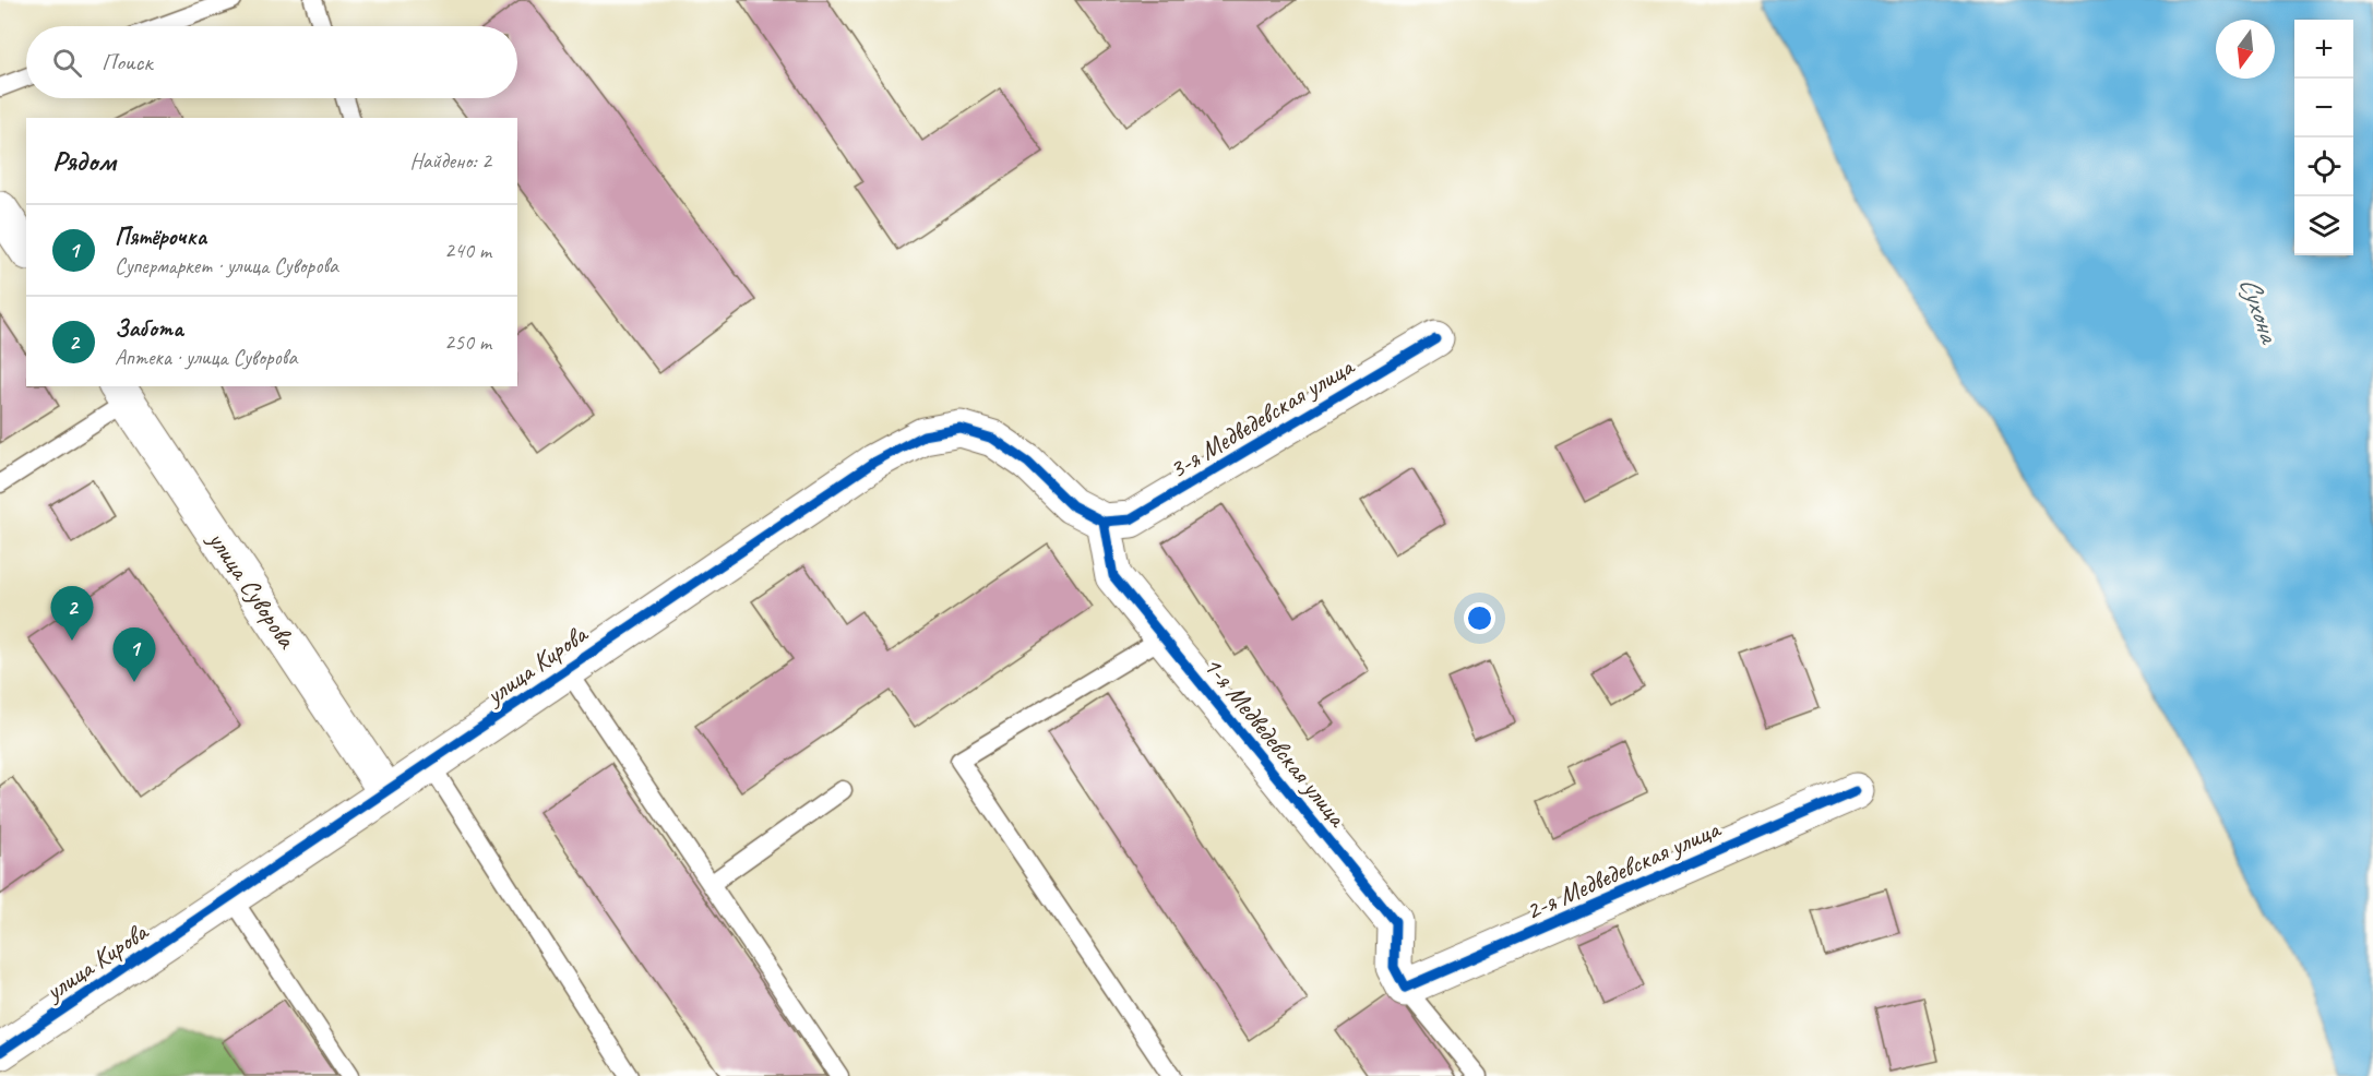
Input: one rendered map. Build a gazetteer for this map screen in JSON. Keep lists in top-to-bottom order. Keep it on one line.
{"streets":{"street":["3-я Медведевская улица","улица Суворова","улица Кирова","1-я Медведевская улица","2-я Медведевская улица"]},"crossings":[["3-я Медведевская улица","улица Кирова"],["3-я Медведевская улица","1-я Медведевская улица"],["улица Суворова","улица Кирова"],["улица Кирова","1-я Медведевская улица"],["1-я Медведевская улица","2-я Медведевская улица"]],"water":["Сухона"],"north":"bottom","page":{"map_buttons":["+","−"],"search":"Поиск","heading":["Рядом","Найдено: 2"],"list":[{"mark":"1","name":"Пятёрочка","note":"Супермаркет · улица Суворова","value":"240 m"},{"mark":"2","name":"Забота","note":"Аптека · улица Суворова","value":"250 m"}],"pins":["2","1"]}}
